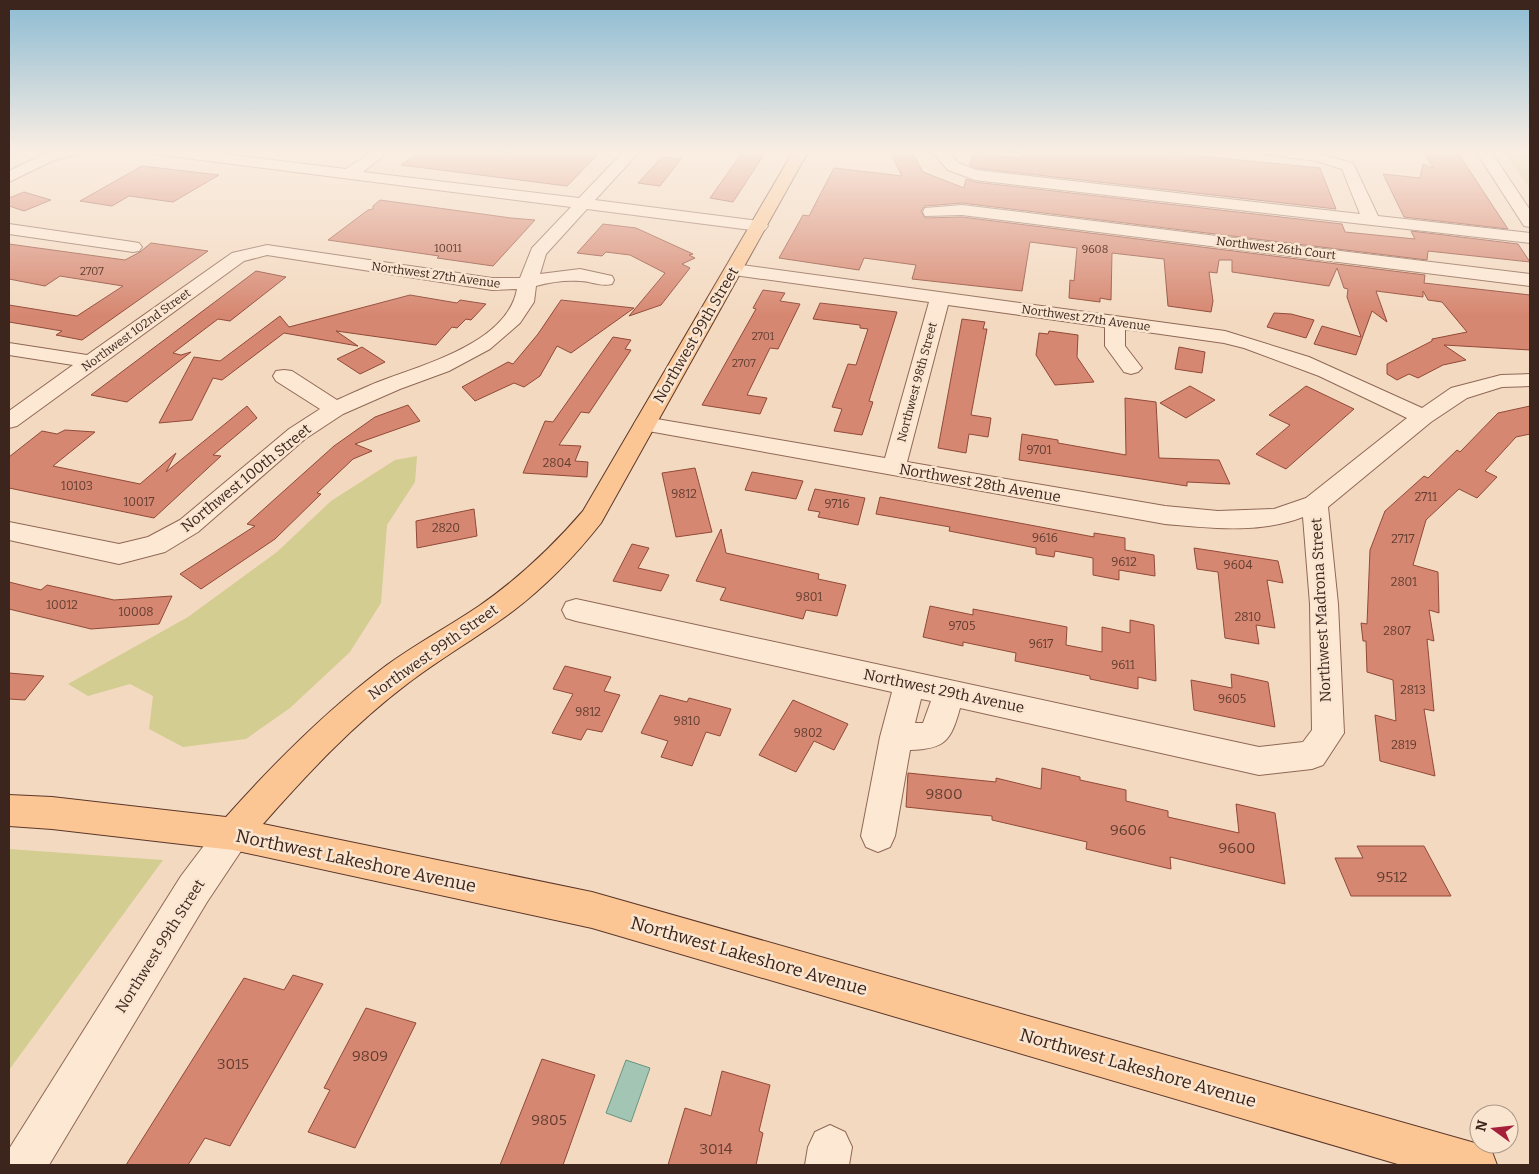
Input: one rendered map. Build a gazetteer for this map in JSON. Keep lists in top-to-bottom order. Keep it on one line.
{"streets":{"main road":["Northwest 99th Street","Northwest Lakeshore Avenue"],"street":["Northwest 26th Court","Northwest 27th Avenue","Northwest 102nd Street","Northwest 98th Street","Northwest 100th Street","Northwest 28th Avenue","Northwest Madrona Street","Northwest 29th Avenue"]},"crossings":[["Northwest 27th Avenue","Northwest 102nd Street"],["Northwest 27th Avenue","Northwest 99th Street"],["Northwest 27th Avenue","Northwest 98th Street"],["Northwest 27th Avenue","Northwest 100th Street"],["Northwest 27th Avenue","Northwest Madrona Street"],["Northwest 99th Street","Northwest 28th Avenue"],["Northwest 99th Street","Northwest Lakeshore Avenue"],["Northwest 98th Street","Northwest 28th Avenue"],["Northwest 28th Avenue","Northwest Madrona Street"],["Northwest Madrona Street","Northwest 29th Avenue"]],"house_numbers":["10011","9608","2707","2701","2707","9701","2804","10103","9812","2711","10017","9716","2820","9616","2717","9612","9604","2801","9801","10012","10008","2810","9705","2807","9617","9611","2813","9605","9812","9810","9802","2819","9800","9606","9600","9512","9809","3015","9805","3014"],"north":"left"}
